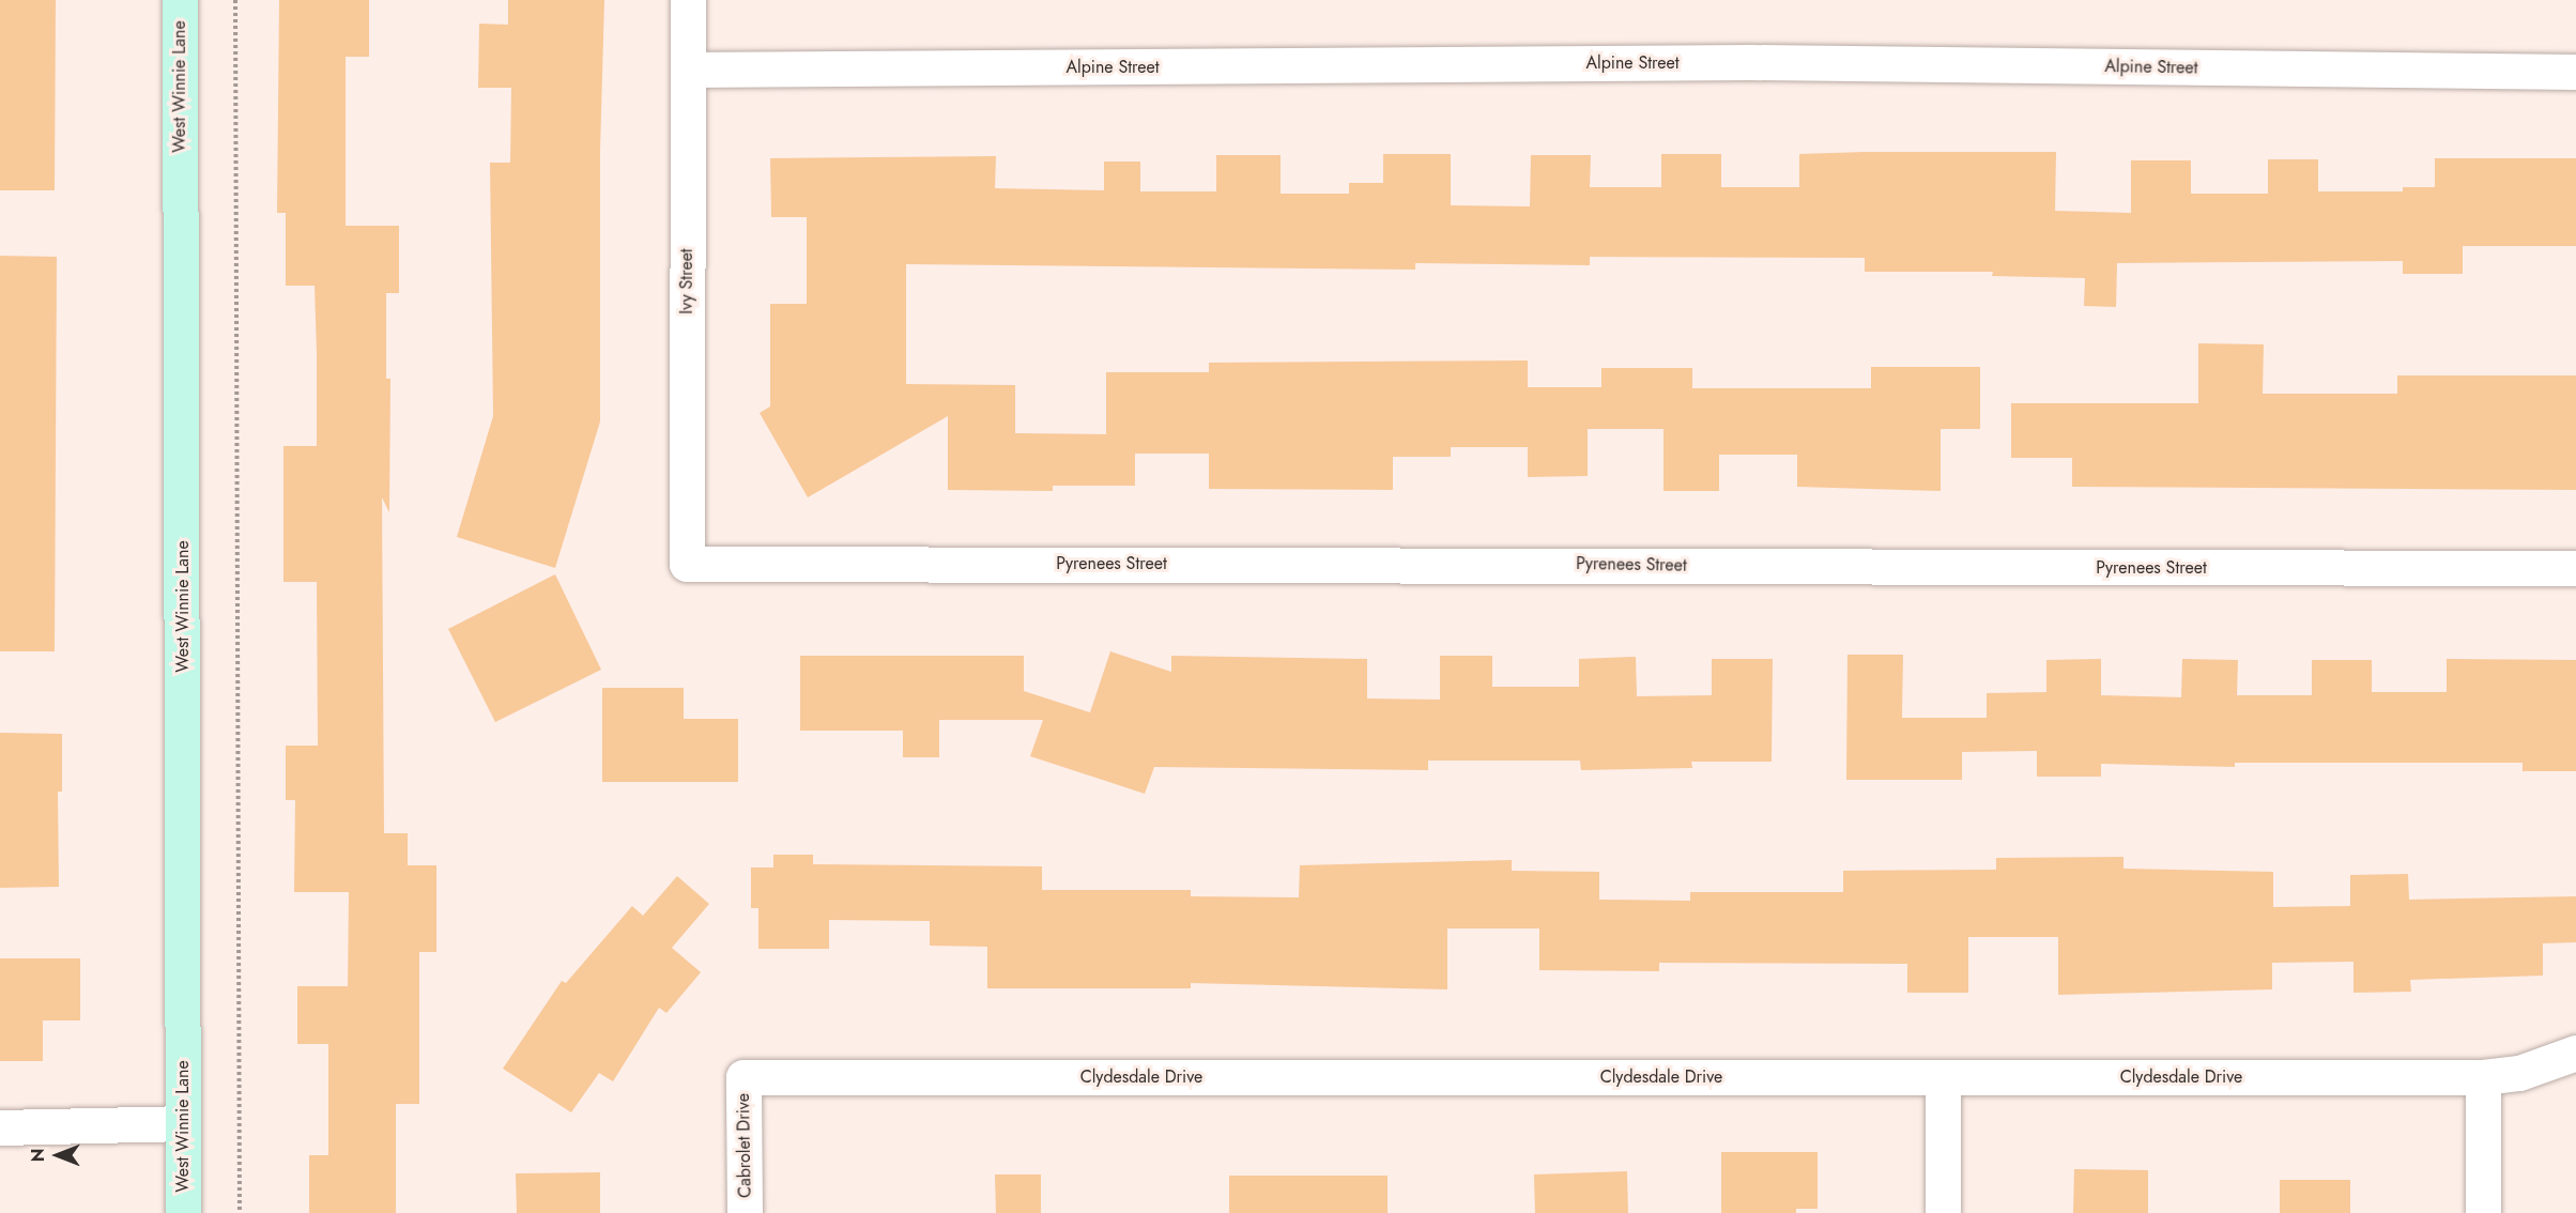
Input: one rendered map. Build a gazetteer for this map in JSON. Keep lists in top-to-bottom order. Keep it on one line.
{"streets":{"street":["Alpine Street","West Winnie Lane","Ivy Street","Pyrenees Street","Clydesdale Drive","Cabrolet Drive"]},"crossings":[["Alpine Street","Ivy Street"],["Ivy Street","Pyrenees Street"],["Clydesdale Drive","Cabrolet Drive"]],"north":"left"}
